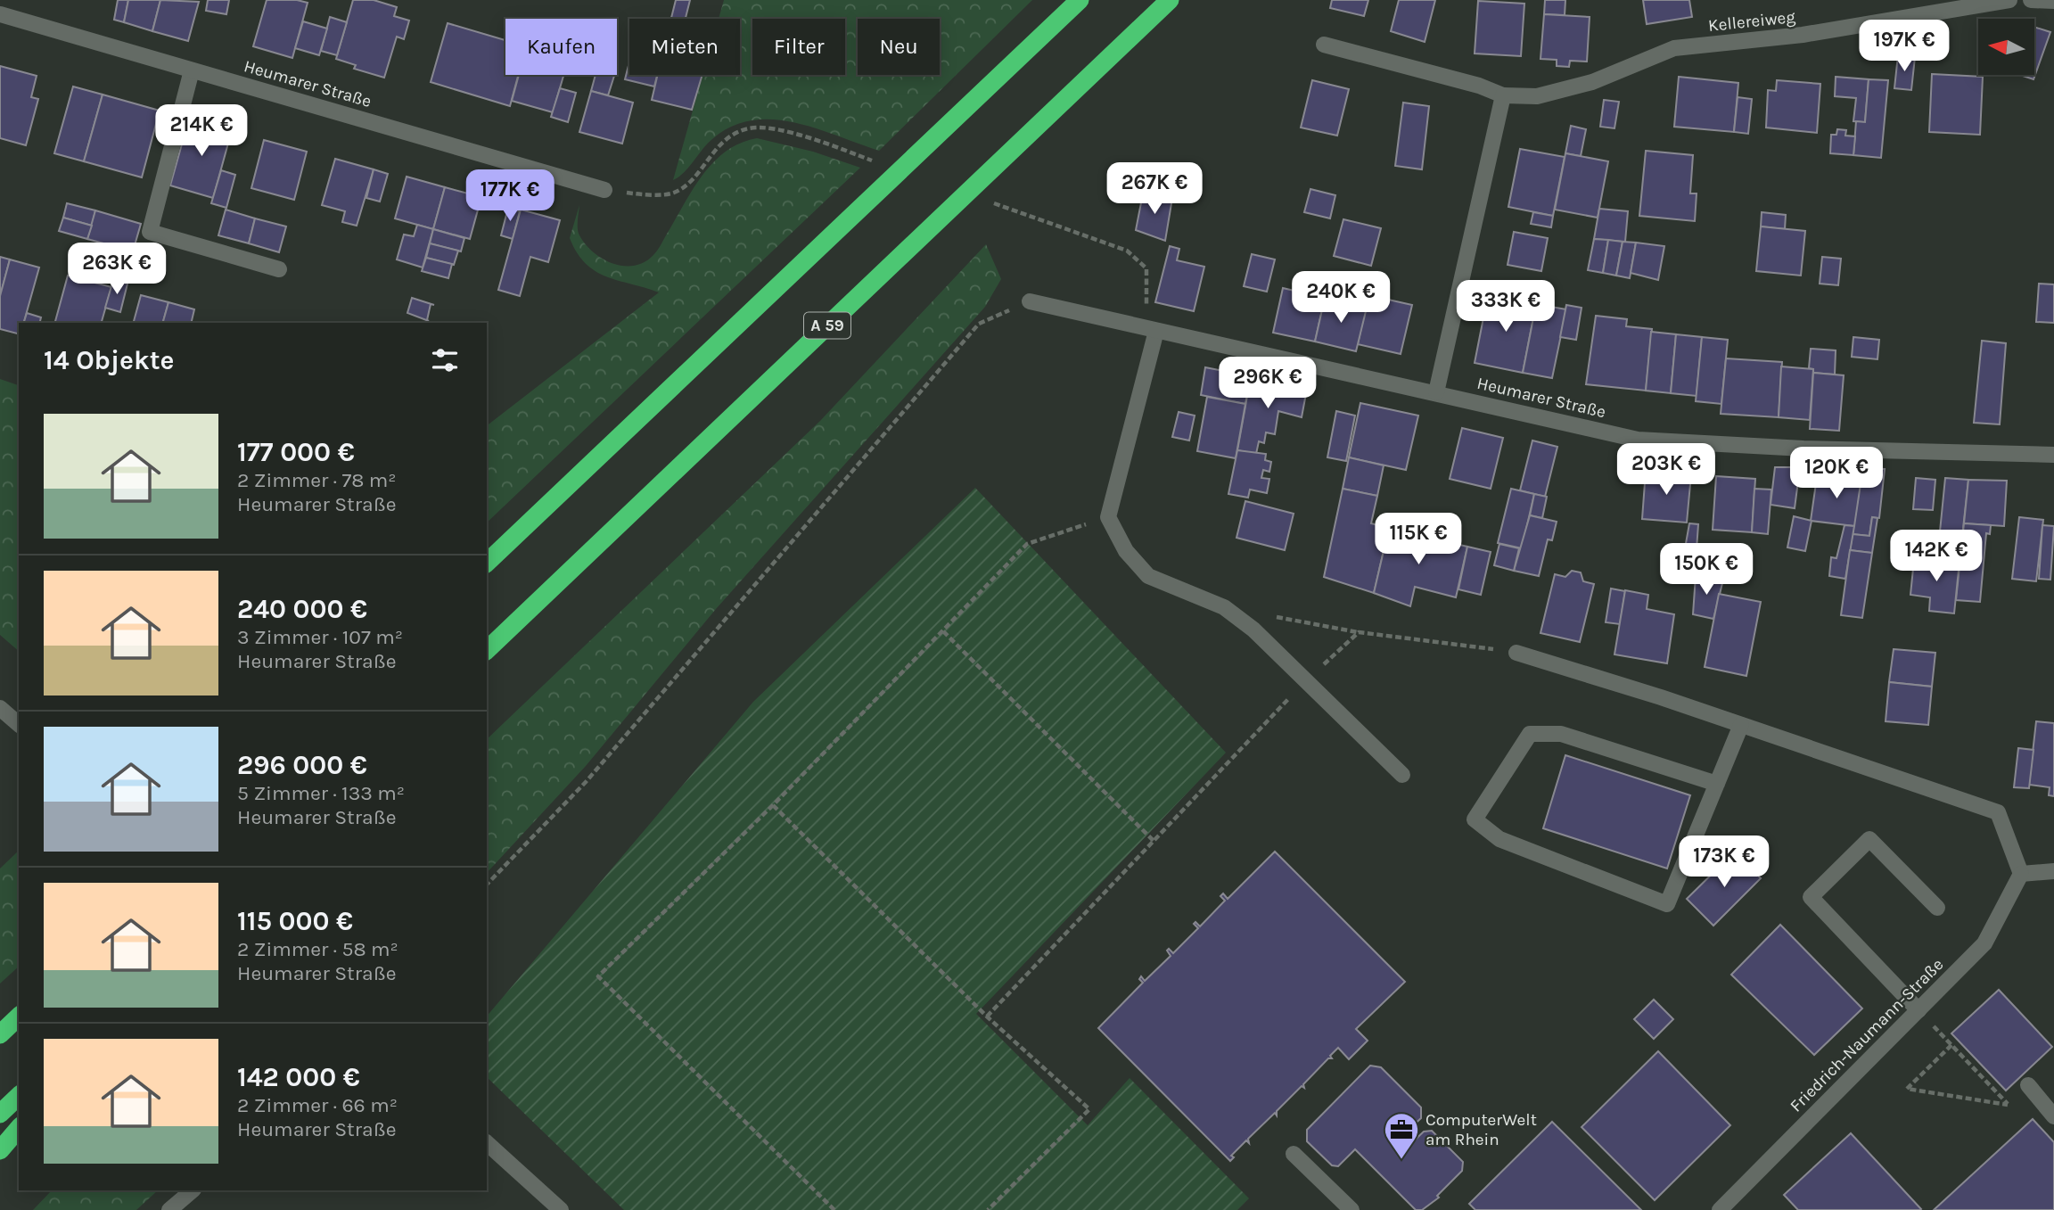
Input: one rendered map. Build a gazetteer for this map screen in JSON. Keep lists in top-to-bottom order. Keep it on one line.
{"streets":{"highway":["A 59"],"street":["Kellereiweg","Heumarer Straße","Friedrich-Naumann-Straße"]},"places":{"office":["ComputerWelt am Rhein"]},"north":"left","page":{"chip":["Kaufen","Mieten","Filter","Neu"],"price":["197K €","214K €","267K €","177K €","263K €","240K €","333K €","296K €","203K €","120K €","115K €","142K €","150K €","173K €"],"heading":"14 Objekte","list":[{"name":"177 000 €","note":"2 Zimmer · 78 m² · Heumarer Straße"},{"name":"240 000 €","note":"3 Zimmer · 107 m² · Heumarer Straße"},{"name":"296 000 €","note":"5 Zimmer · 133 m² · Heumarer Straße"},{"name":"115 000 €","note":"2 Zimmer · 58 m² · Heumarer Straße"},{"name":"142 000 €","note":"2 Zimmer · 66 m² · Heumarer Straße"}]}}
